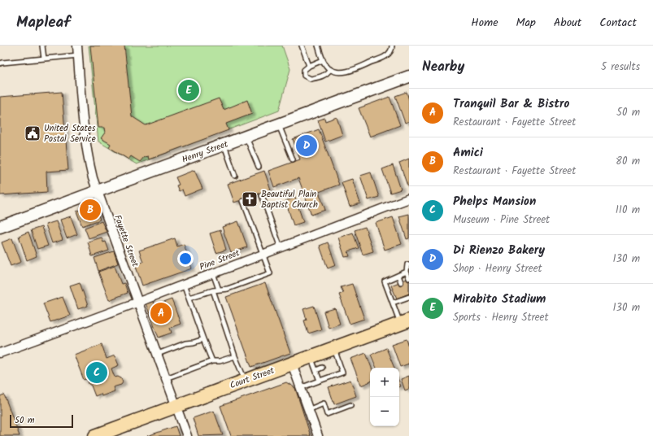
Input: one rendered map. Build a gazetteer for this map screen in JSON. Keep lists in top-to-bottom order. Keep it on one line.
{"streets":{"main road":["Court Street"],"street":["Henry Street","Fayette Street","Pine Street"]},"crossings":[["Henry Street","Fayette Street"],["Fayette Street","Pine Street"],["Fayette Street","Court Street"]],"places":{"public building":["United States Postal Service"],"church":["Beautiful Plain Baptist Church"]},"scale_bar":"50 m","page":{"header":"Mapleaf","nav":["Home","Map","About","Contact"],"heading":["Nearby","5 results"],"pins":["E","D","B","A","C"],"list":[{"mark":"A","name":"Tranquil Bar & Bistro","note":"Restaurant · Fayette Street","value":"50 m"},{"mark":"B","name":"Amici","note":"Restaurant · Fayette Street","value":"80 m"},{"mark":"C","name":"Phelps Mansion","note":"Museum · Pine Street","value":"110 m"},{"mark":"D","name":"Di Rienzo Bakery","note":"Shop · Henry Street","value":"130 m"},{"mark":"E","name":"Mirabito Stadium","note":"Sports · Henry Street","value":"130 m"}],"map_buttons":["+","−"],"scale":"50 m"}}
